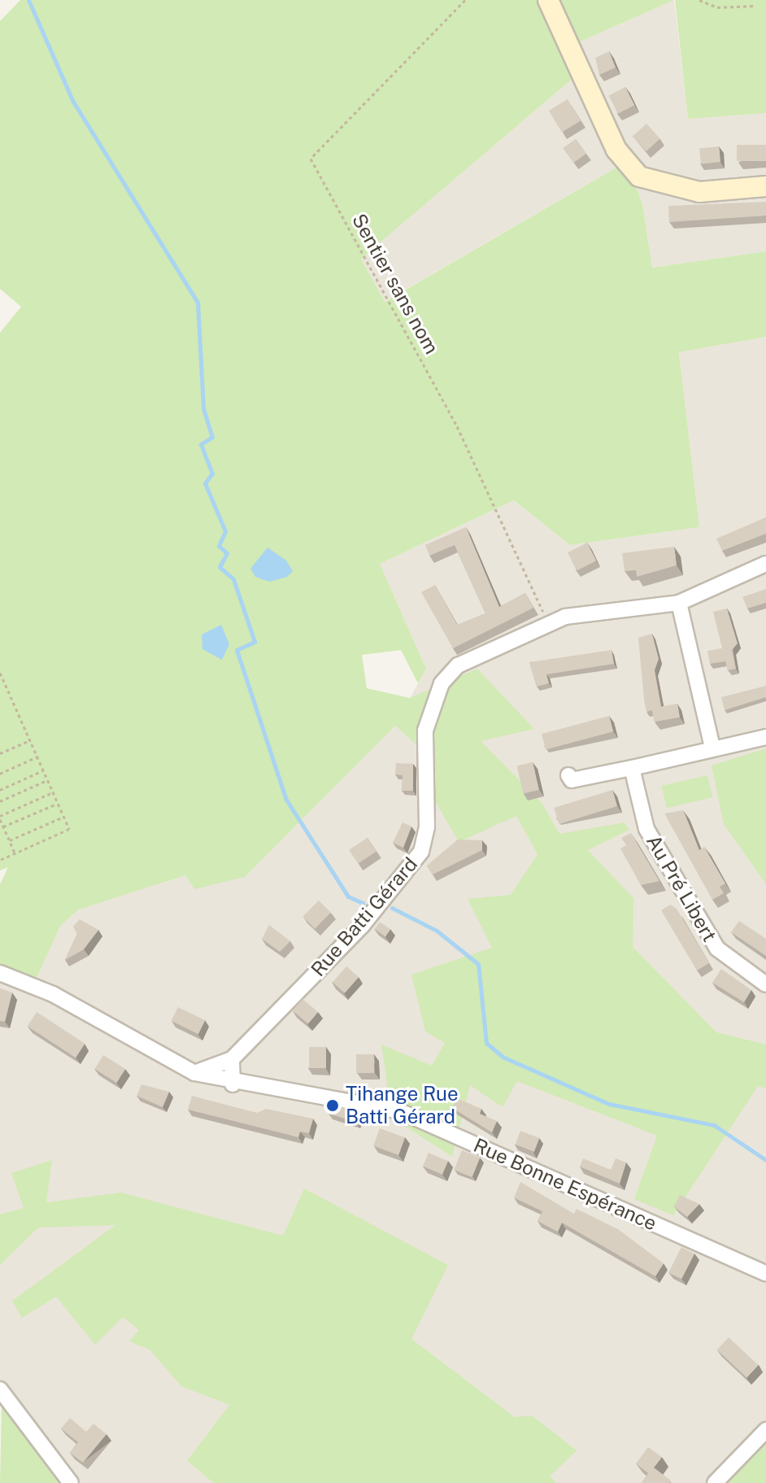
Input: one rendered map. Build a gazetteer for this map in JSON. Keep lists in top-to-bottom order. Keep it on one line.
{"streets":{"street":["Au Pré Libert","Rue Batti Gérard","Rue Bonne Espérance"],"path":["Sentier sans nom"]},"crossings":[["Sentier sans nom","Rue Batti Gérard"]],"places":["Tihange Rue Batti Gérard"]}
